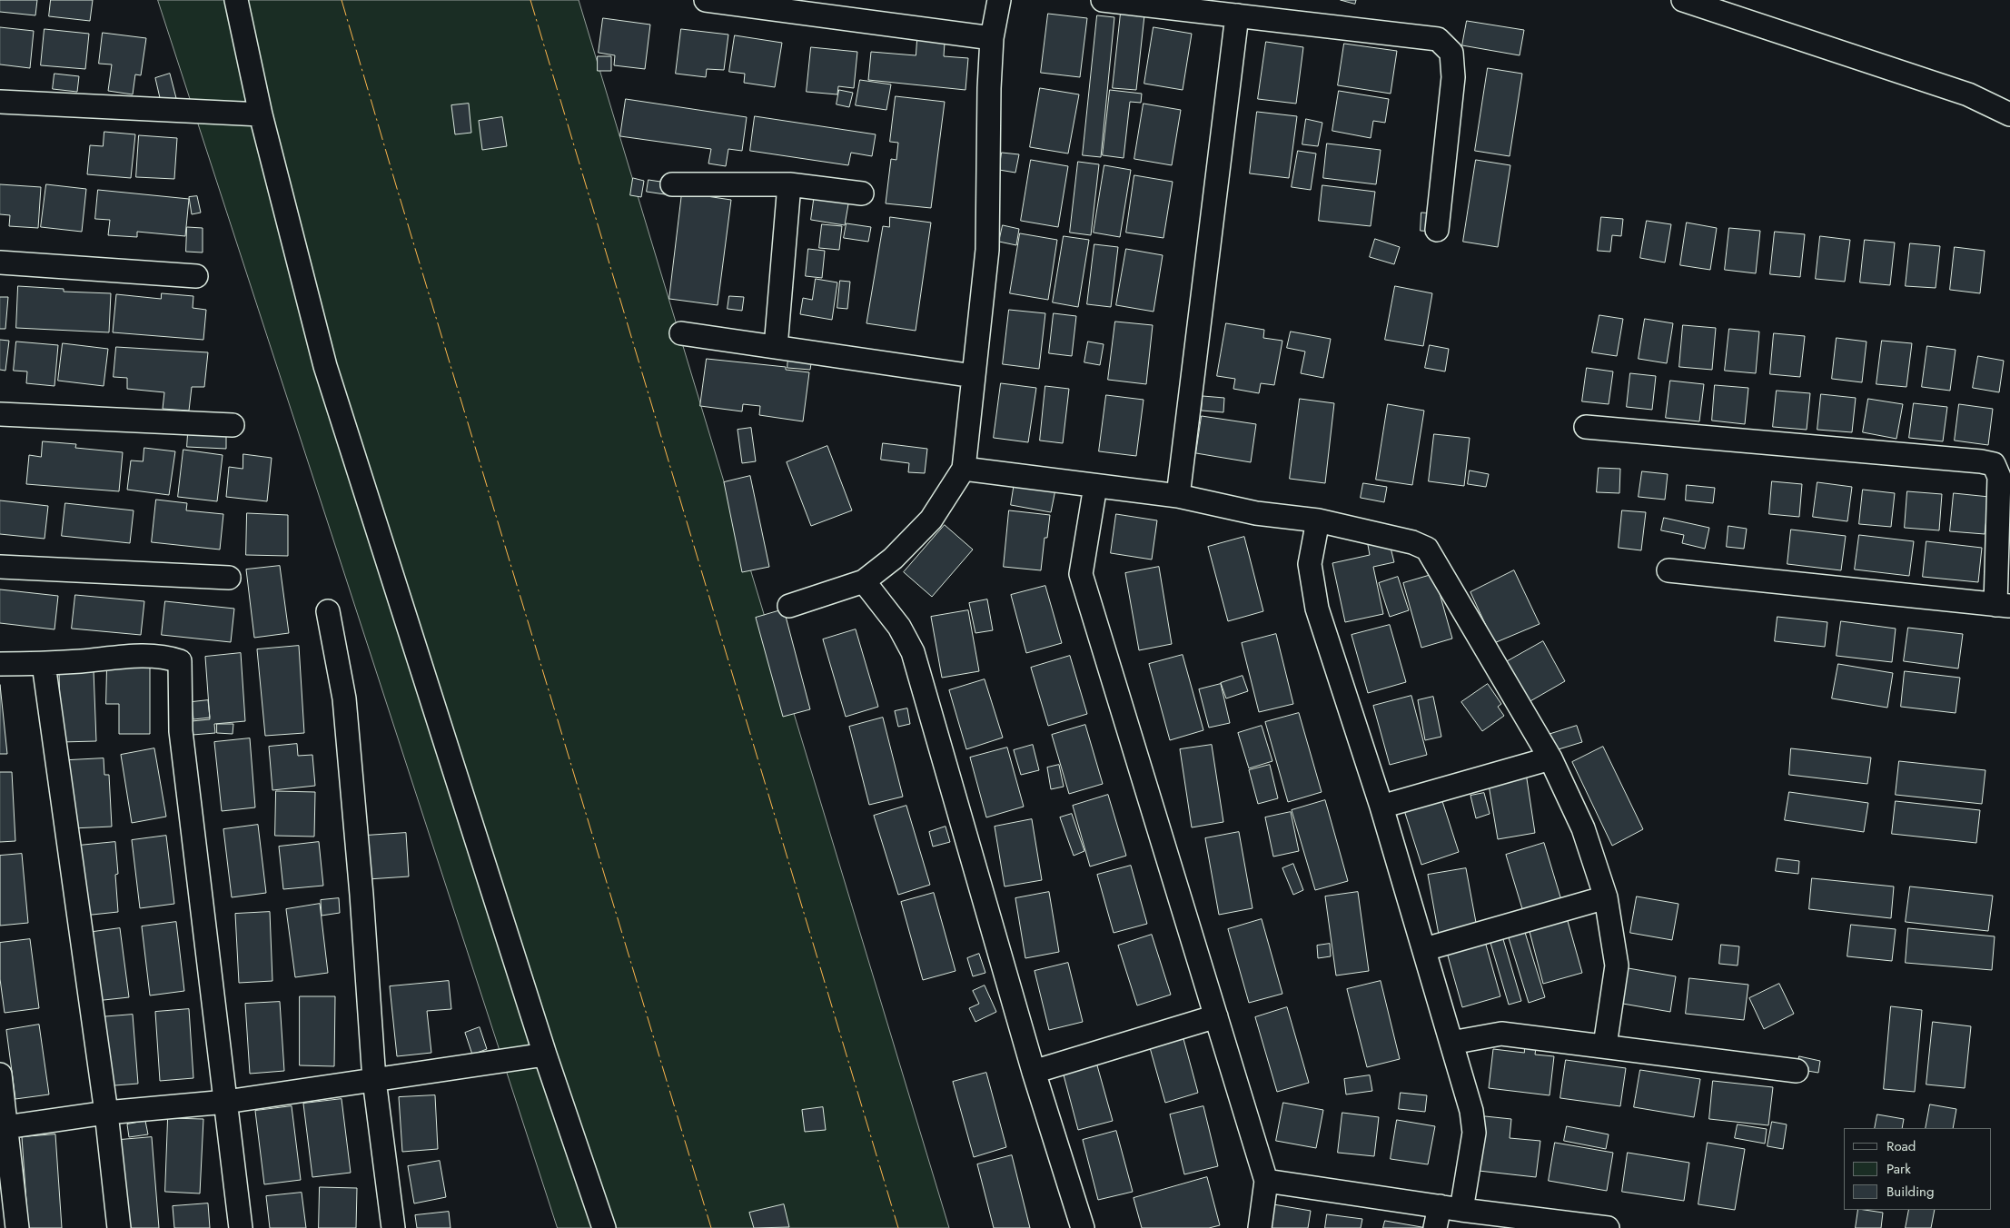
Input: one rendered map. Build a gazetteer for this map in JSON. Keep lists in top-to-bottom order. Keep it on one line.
{"legend":["Road","Park","Building"]}
